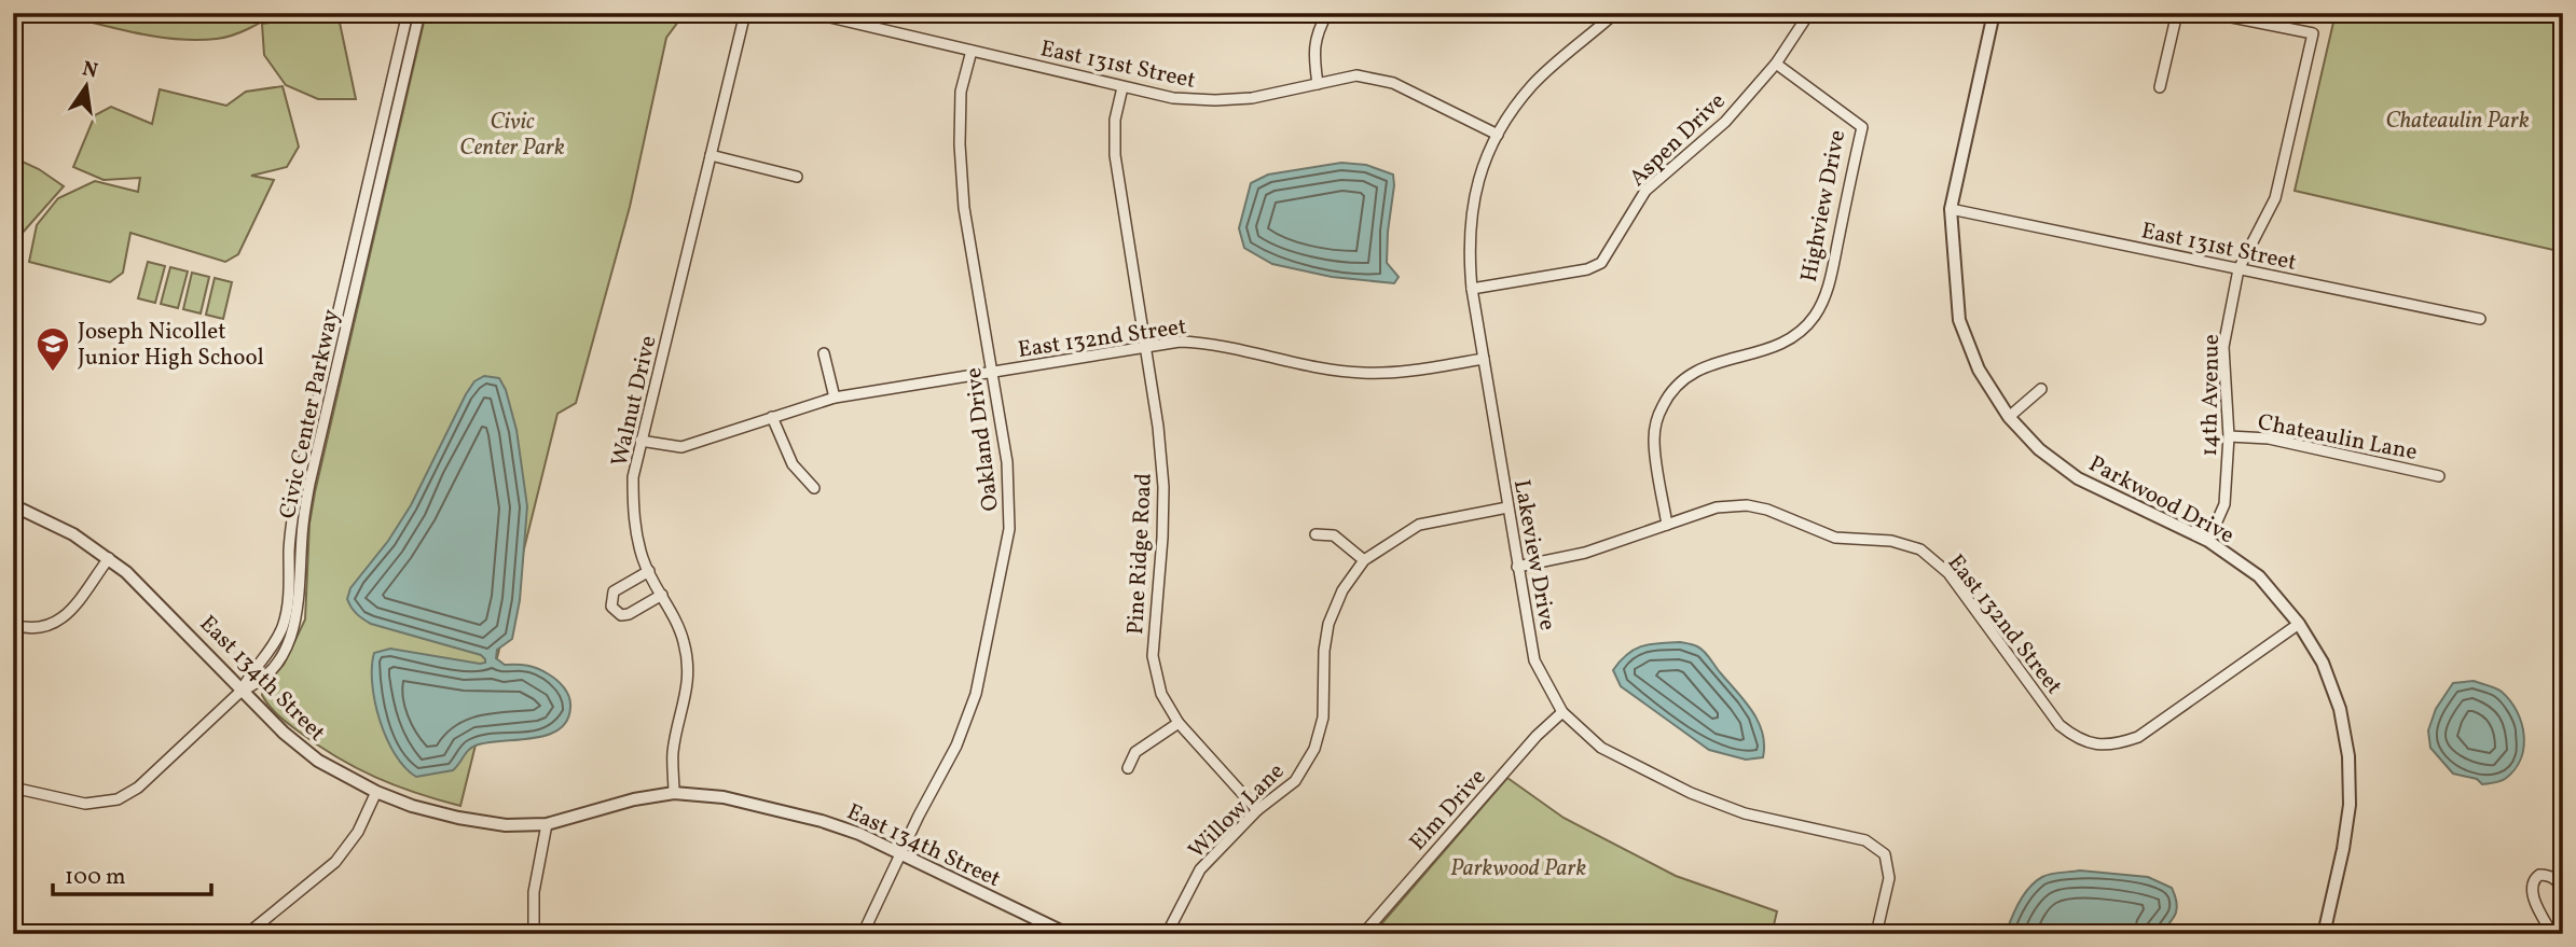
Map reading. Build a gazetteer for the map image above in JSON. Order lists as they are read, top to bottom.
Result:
{
  "streets": {
    "street": [
      "East 131st Street",
      "Aspen Drive",
      "Highview Drive",
      "East 132nd Street",
      "14th Avenue",
      "Walnut Drive",
      "Civic Center Parkway",
      "Chateaulin Lane",
      "Oakland Drive",
      "Parkwood Drive",
      "Pine Ridge Road",
      "Lakeview Drive",
      "East 134th Street",
      "Elm Drive",
      "Willow Lane"
    ]
  },
  "crossings": [
    ["East 131st Street", "14th Avenue"],
    ["East 131st Street", "Oakland Drive"],
    ["East 131st Street", "Parkwood Drive"],
    ["East 131st Street", "Pine Ridge Road"],
    ["East 131st Street", "Lakeview Drive"],
    ["Aspen Drive", "Highview Drive"],
    ["Aspen Drive", "Lakeview Drive"],
    ["Highview Drive", "East 132nd Street"],
    ["East 132nd Street", "Walnut Drive"],
    ["East 132nd Street", "Oakland Drive"],
    ["East 132nd Street", "Parkwood Drive"],
    ["East 132nd Street", "Pine Ridge Road"],
    ["East 132nd Street", "Lakeview Drive"],
    ["14th Avenue", "Chateaulin Lane"],
    ["14th Avenue", "Parkwood Drive"],
    ["Walnut Drive", "East 134th Street"],
    ["Civic Center Parkway", "East 134th Street"],
    ["Oakland Drive", "East 134th Street"],
    ["Pine Ridge Road", "Willow Lane"],
    ["Lakeview Drive", "Elm Drive"],
    ["Lakeview Drive", "Willow Lane"]
  ],
  "parks": ["Chateaulin Park", "Civic Center Park", "Parkwood Park"],
  "places": {
    "school or university": ["Joseph Nicollet Junior High School"]
  },
  "scale_bar": "100 m",
  "north": "top"
}
